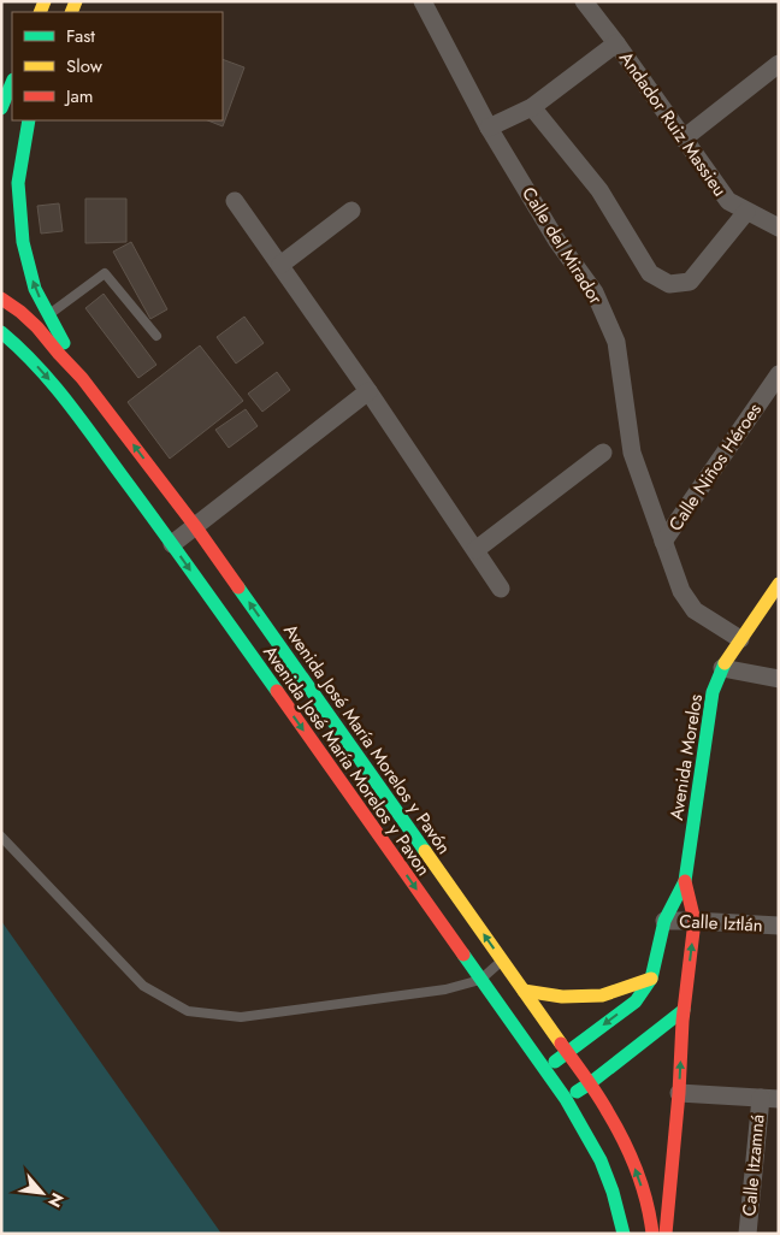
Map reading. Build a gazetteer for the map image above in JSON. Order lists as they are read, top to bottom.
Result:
{
  "streets": {
    "main road": ["Avenida José María Morelos y Pavón", "Avenida Morelos", "Avenida José María Morelos y Pavon"],
    "street": [
      "Andador Ruiz Massieu",
      "Calle del Mirador",
      "Calle Niños Héroes",
      "Calle Iztlán",
      "Calle Itzamná"
    ]
  },
  "crossings": [
    ["Calle del Mirador", "Calle Niños Héroes"],
    ["Calle Niños Héroes", "Avenida Morelos"],
    ["Avenida José María Morelos y Pavón", "Avenida Morelos"],
    ["Avenida José María Morelos y Pavón", "Avenida José María Morelos y Pavon"],
    ["Avenida Morelos", "Avenida José María Morelos y Pavon"],
    ["Avenida Morelos", "Calle Iztlán"]
  ],
  "one_way": ["Avenida José María Morelos y Pavón", "Avenida José María Morelos y Pavon"],
  "legend": ["Fast", "Slow", "Jam"],
  "north": "bottom right"
}
